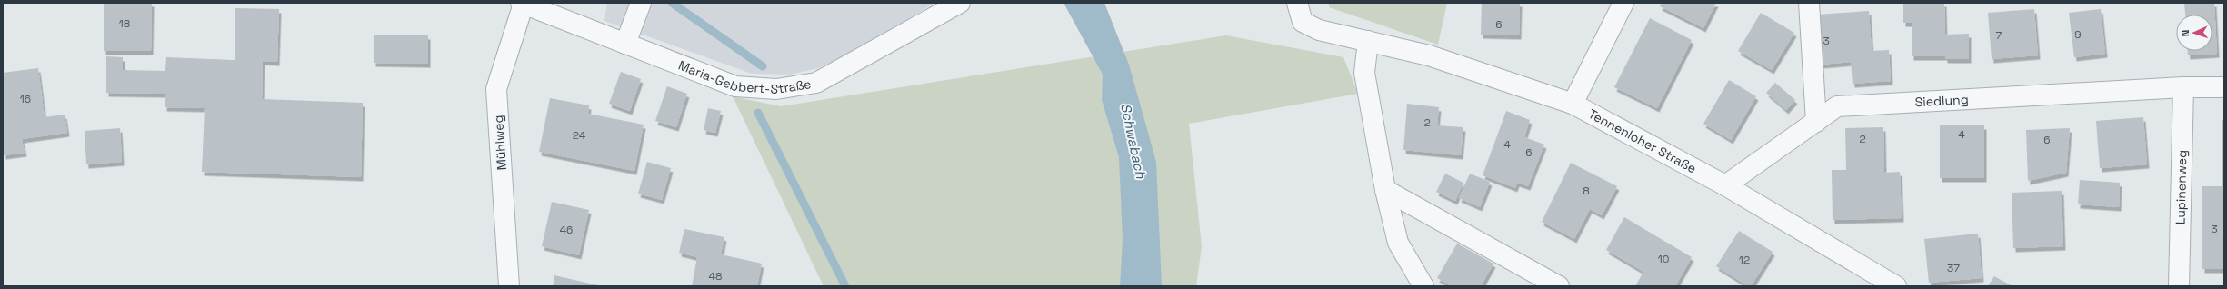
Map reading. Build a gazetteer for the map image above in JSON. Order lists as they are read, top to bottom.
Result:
{
  "streets": {
    "street": [
      "Maria-Gebbert-Straße",
      "Siedlung",
      "Tennenloher Straße",
      "Mühlweg",
      "Lupinenweg"
    ]
  },
  "crossings": [
    ["Maria-Gebbert-Straße", "Mühlweg"],
    ["Siedlung", "Tennenloher Straße"],
    ["Siedlung", "Lupinenweg"]
  ],
  "water": ["Schwabach"],
  "house_numbers": [
    "18",
    "6",
    "9",
    "7",
    "3",
    "16",
    "2",
    "4",
    "24",
    "2",
    "6",
    "4",
    "6",
    "8",
    "3",
    "46",
    "10",
    "12",
    "37",
    "48"
  ],
  "north": "left"
}
